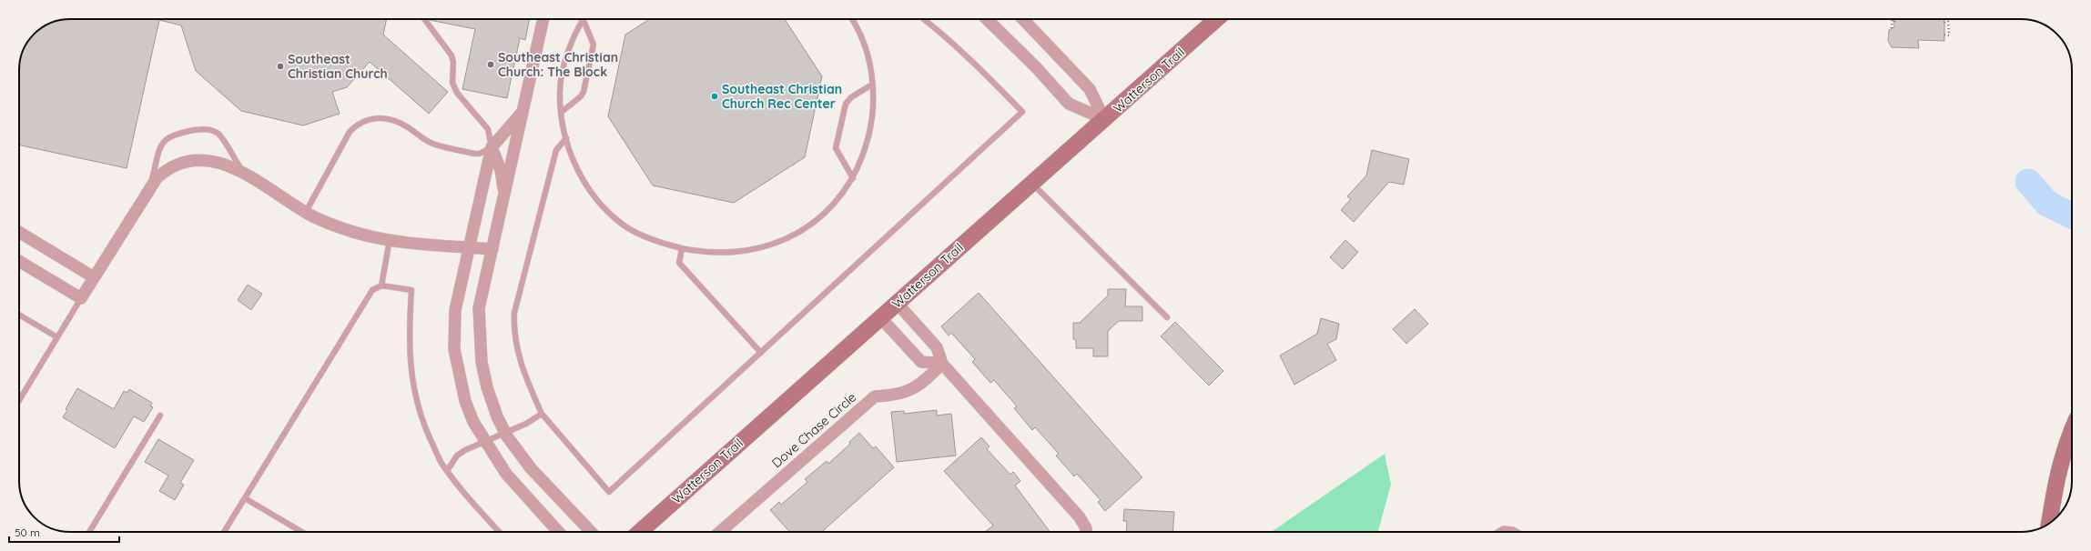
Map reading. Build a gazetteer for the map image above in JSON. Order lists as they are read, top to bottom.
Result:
{
  "streets": {
    "main road": ["Watterson Trail"],
    "street": ["Dove Chase Circle"]
  },
  "places": ["Southeast Christian Church: The Block", "Southeast Christian Church", "Southeast Christian Church Rec Center"],
  "scale_bar": "50 m"
}
